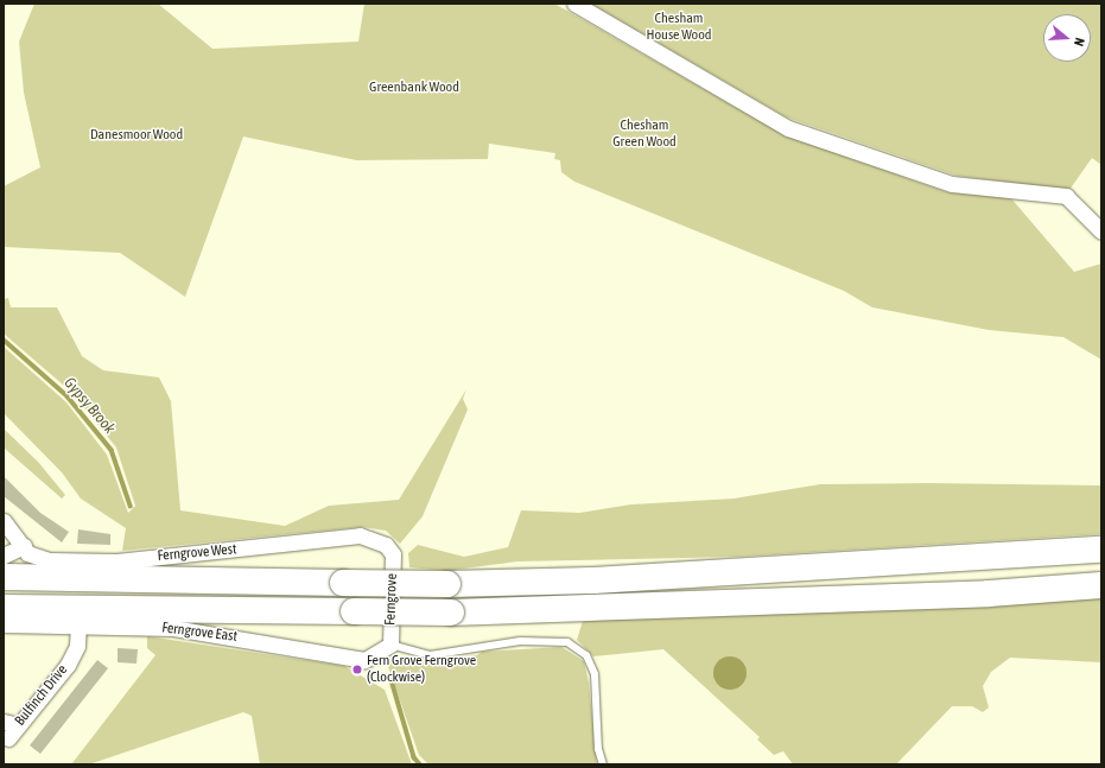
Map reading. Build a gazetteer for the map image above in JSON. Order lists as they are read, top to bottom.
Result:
{
  "streets": {
    "street": [
      "Ferngrove West",
      "Ferngrove",
      "Ferngrove East",
      "Bulfinch Drive"
    ]
  },
  "crossings": [
    ["Ferngrove West", "Ferngrove"],
    ["Ferngrove", "Ferngrove East"],
    ["Ferngrove East", "Bulfinch Drive"]
  ],
  "water": ["Gypsy Brook"],
  "parks": [
    "Chesham House Wood",
    "Greenbank Wood",
    "Chesham Green Wood",
    "Danesmoor Wood"
  ],
  "places": ["Fern Grove Ferngrove (Clockwise)"],
  "north": "right"
}
